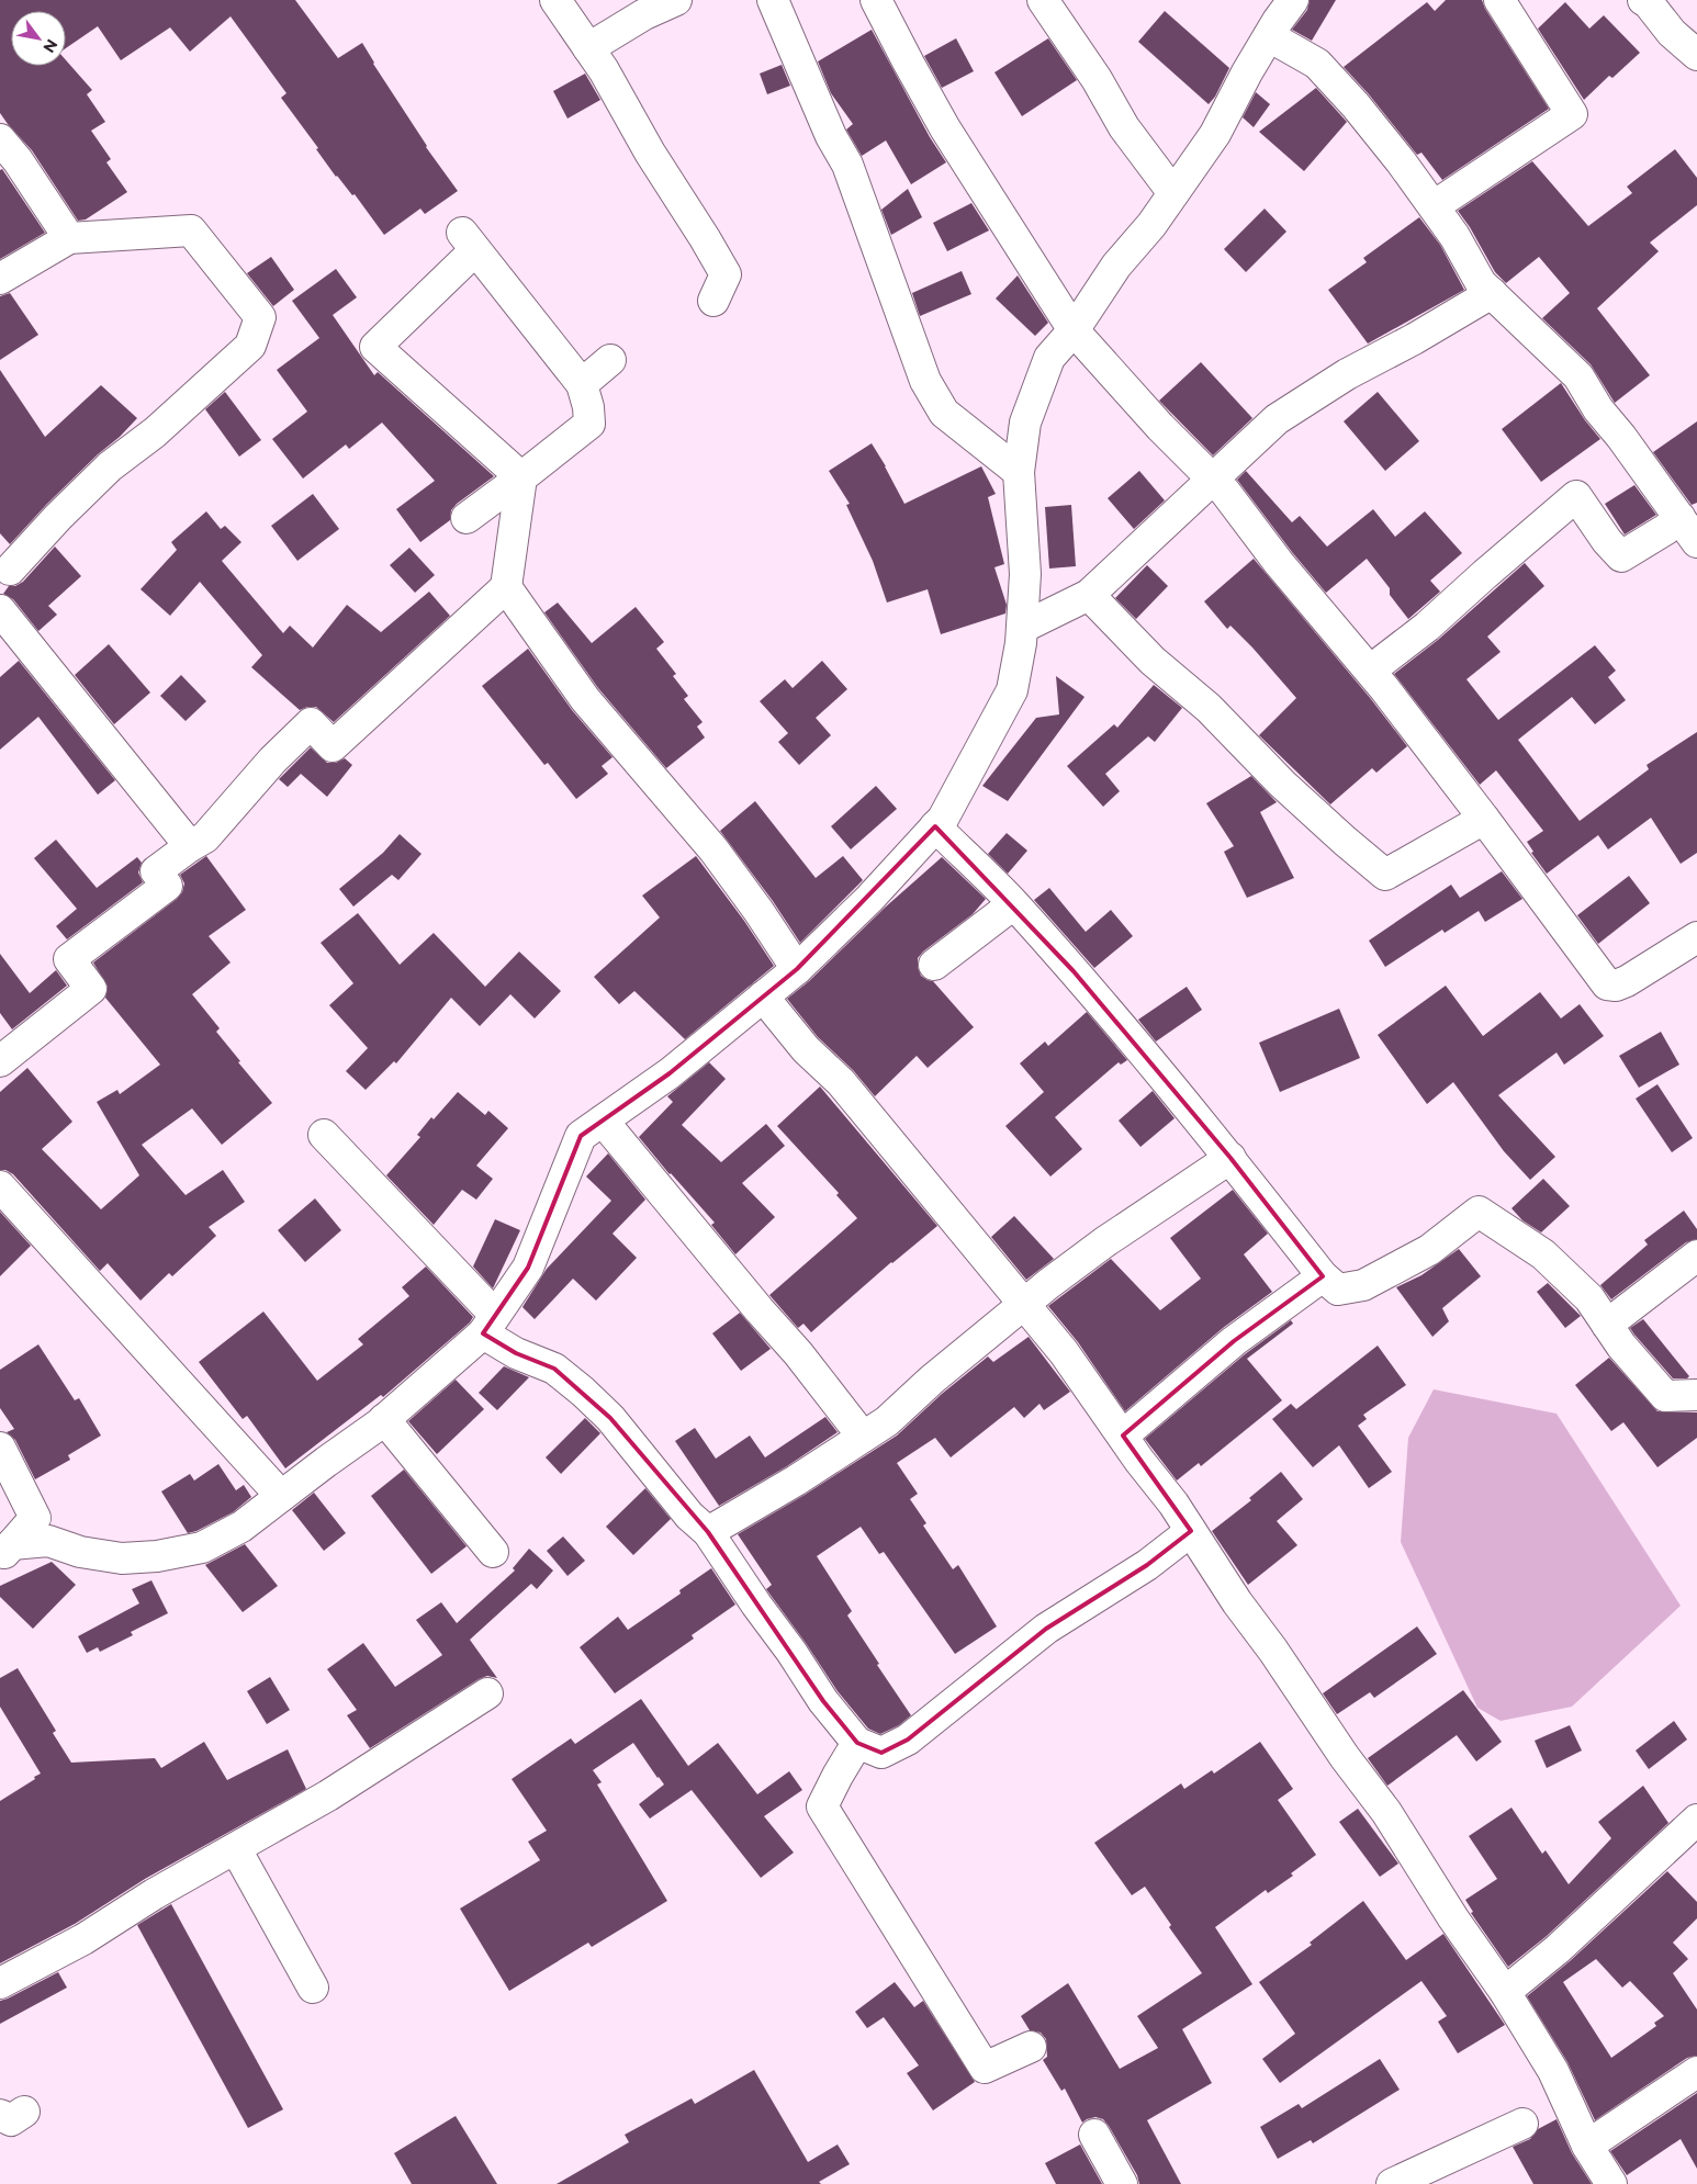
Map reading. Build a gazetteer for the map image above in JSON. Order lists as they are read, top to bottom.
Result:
{
  "north": "bottom right"
}
